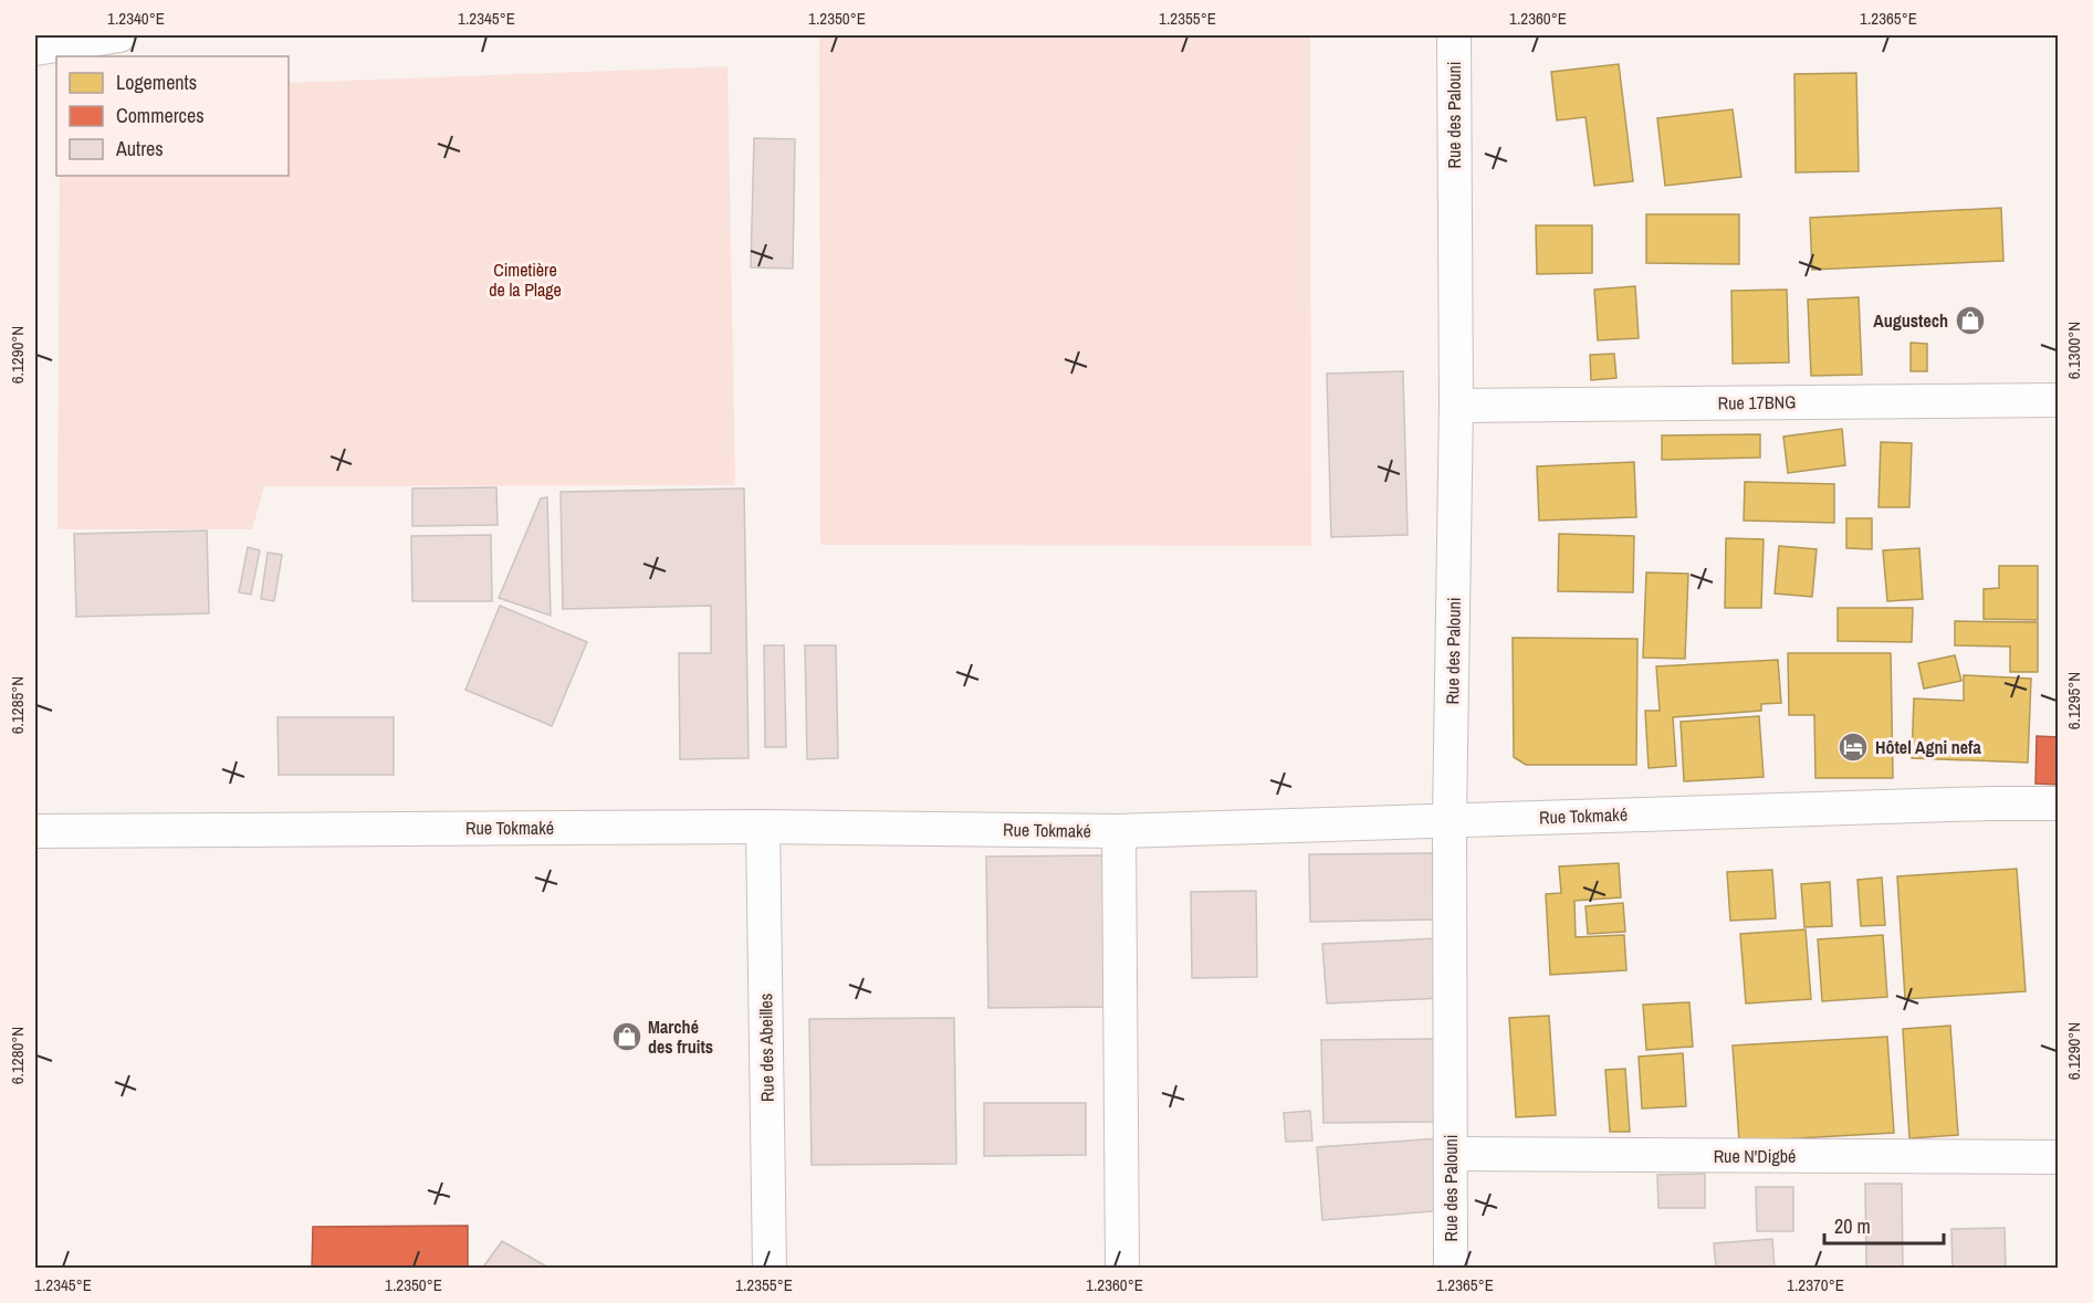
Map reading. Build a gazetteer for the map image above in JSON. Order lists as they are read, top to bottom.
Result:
{
  "streets": {
    "street": [
      "Rue des Palouni",
      "Rue 17BNG",
      "Rue Tokmaké",
      "Rue des Abeilles",
      "Rue N'Digbé"
    ]
  },
  "crossings": [
    ["Rue des Palouni", "Rue 17BNG"],
    ["Rue des Palouni", "Rue Tokmaké"],
    ["Rue des Palouni", "Rue N'Digbé"],
    ["Rue Tokmaké", "Rue des Abeilles"]
  ],
  "parks": ["Cimetière de la Plage"],
  "places": {
    "shop": ["Augustech", "Marché des fruits"],
    "hotel": ["Hôtel Agni nefa"]
  },
  "legend": ["Logements", "Commerces", "Autres"],
  "scale_bar": "20 m",
  "coordinates": [
    "1.2340°E",
    "1.2345°E",
    "1.2350°E",
    "1.2355°E",
    "1.2360°E",
    "1.2365°E",
    "6.1300°N",
    "6.1290°N",
    "6.1295°N",
    "6.1285°N",
    "6.1280°N",
    "1.2370°E"
  ]
}
